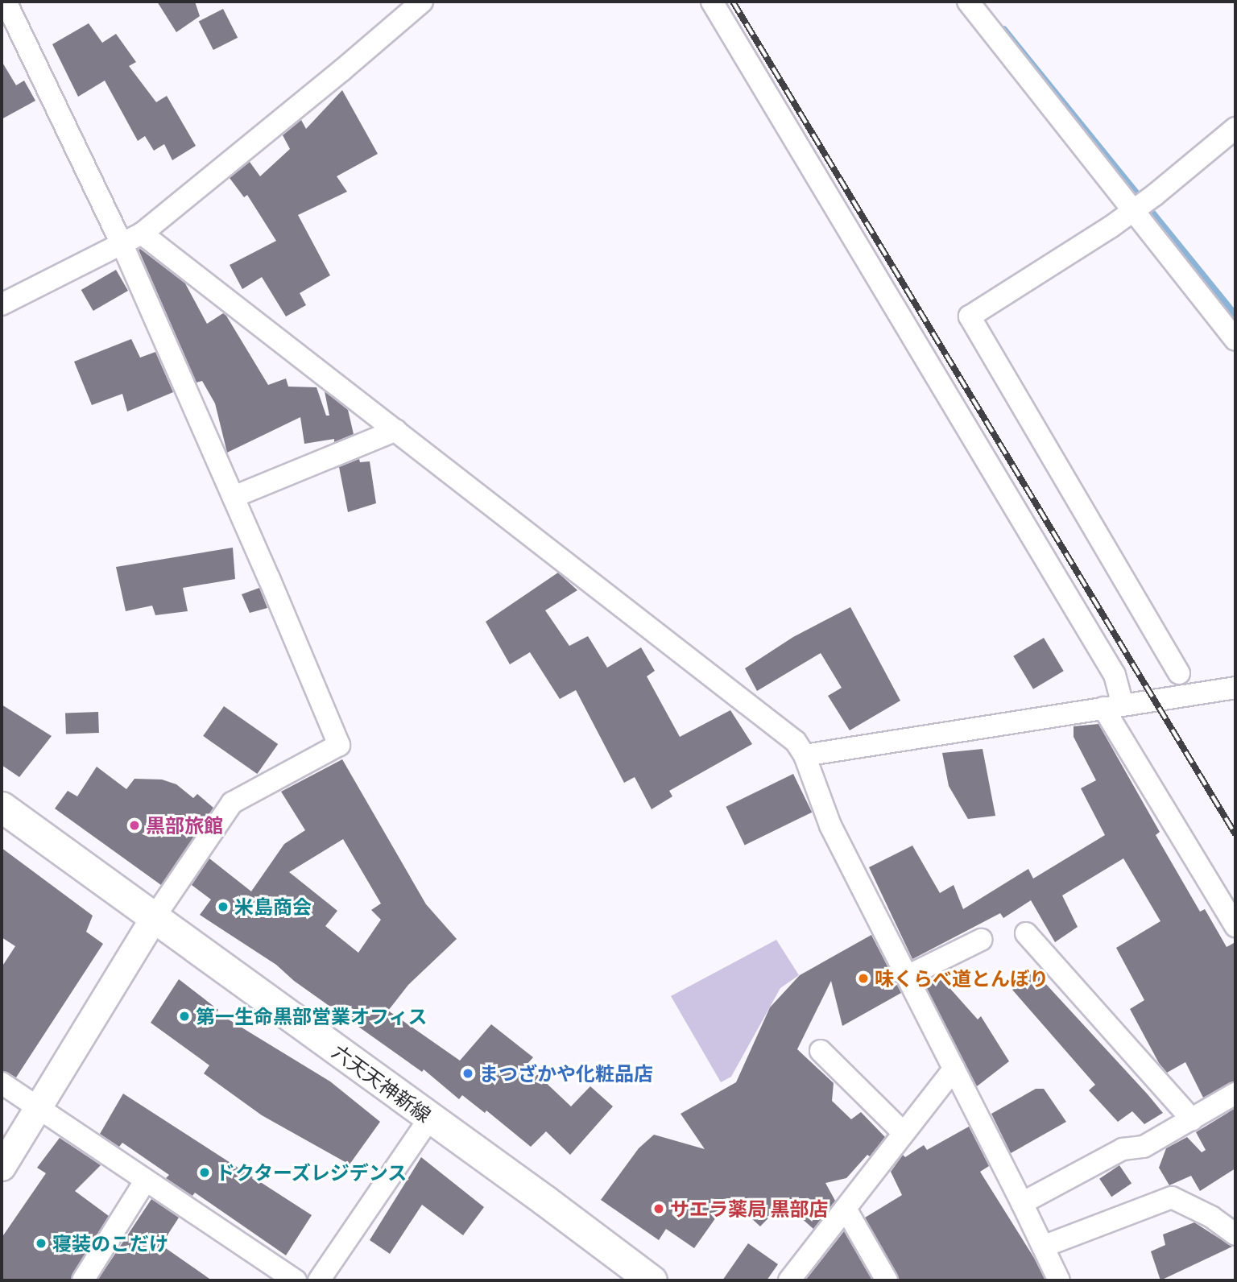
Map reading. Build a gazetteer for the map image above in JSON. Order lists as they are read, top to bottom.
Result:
{
  "streets": {
    "main road": ["六天天神新線"]
  },
  "places": [
    "黒部旅館",
    "米島商会",
    "味くらべ道とんぼり",
    "第一生命黒部営業オフィス",
    "まつざかや化粧品店",
    "ドクターズレジデンス",
    "サエラ薬局 黒部店",
    "寝装のこだけ"
  ]
}
